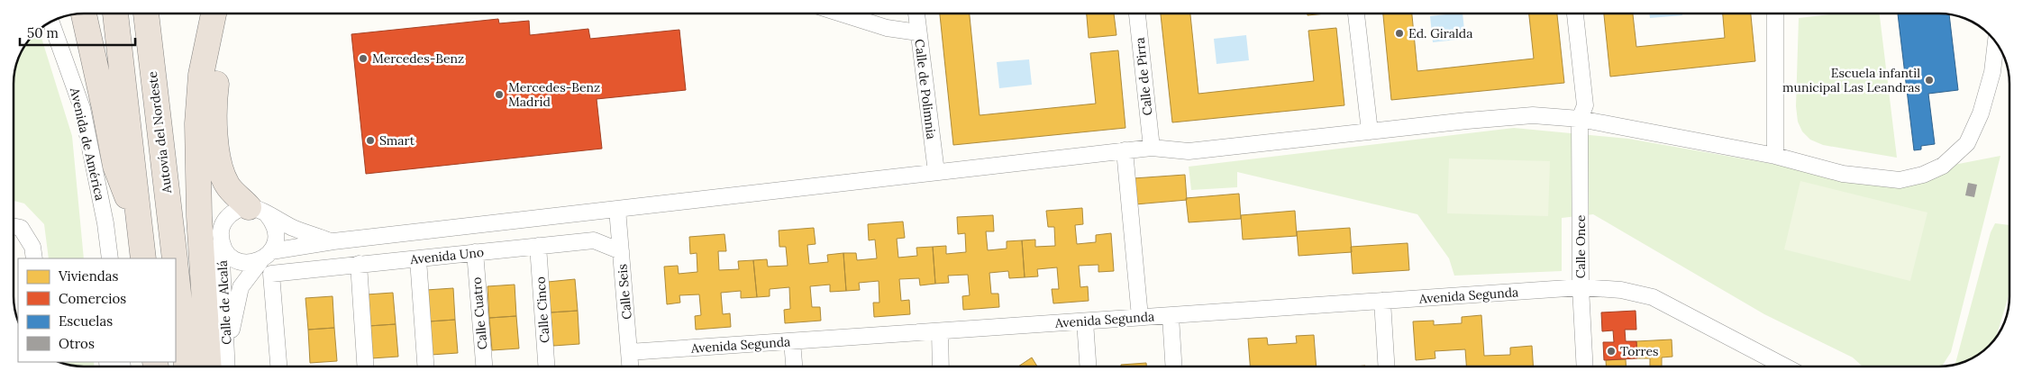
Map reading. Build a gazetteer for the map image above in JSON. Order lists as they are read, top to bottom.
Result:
{
  "streets": {
    "highway": ["Autovía del Nordeste"],
    "street": [
      "Calle de Pirra",
      "Calle de Polimnia",
      "Avenida de América",
      "Calle Once",
      "Avenida Uno",
      "Calle Seis",
      "Avenida Segunda",
      "Calle de Alcalá",
      "Calle Cinco",
      "Calle Cuatro"
    ]
  },
  "crossings": [
    ["Calle Once", "Avenida Segunda"],
    ["Avenida Uno", "Calle Seis"],
    ["Avenida Uno", "Calle Cinco"],
    ["Avenida Uno", "Calle Cuatro"],
    ["Calle Seis", "Avenida Segunda"]
  ],
  "places": [
    "Ed. Giralda",
    "Mercedes-Benz",
    "Escuela infantil municipal Las Leandras",
    "Mercedes-Benz Madrid",
    "Smart",
    "Torres"
  ],
  "legend": [
    "Viviendas",
    "Comercios",
    "Escuelas",
    "Otros"
  ],
  "scale_bar": "50 m"
}
